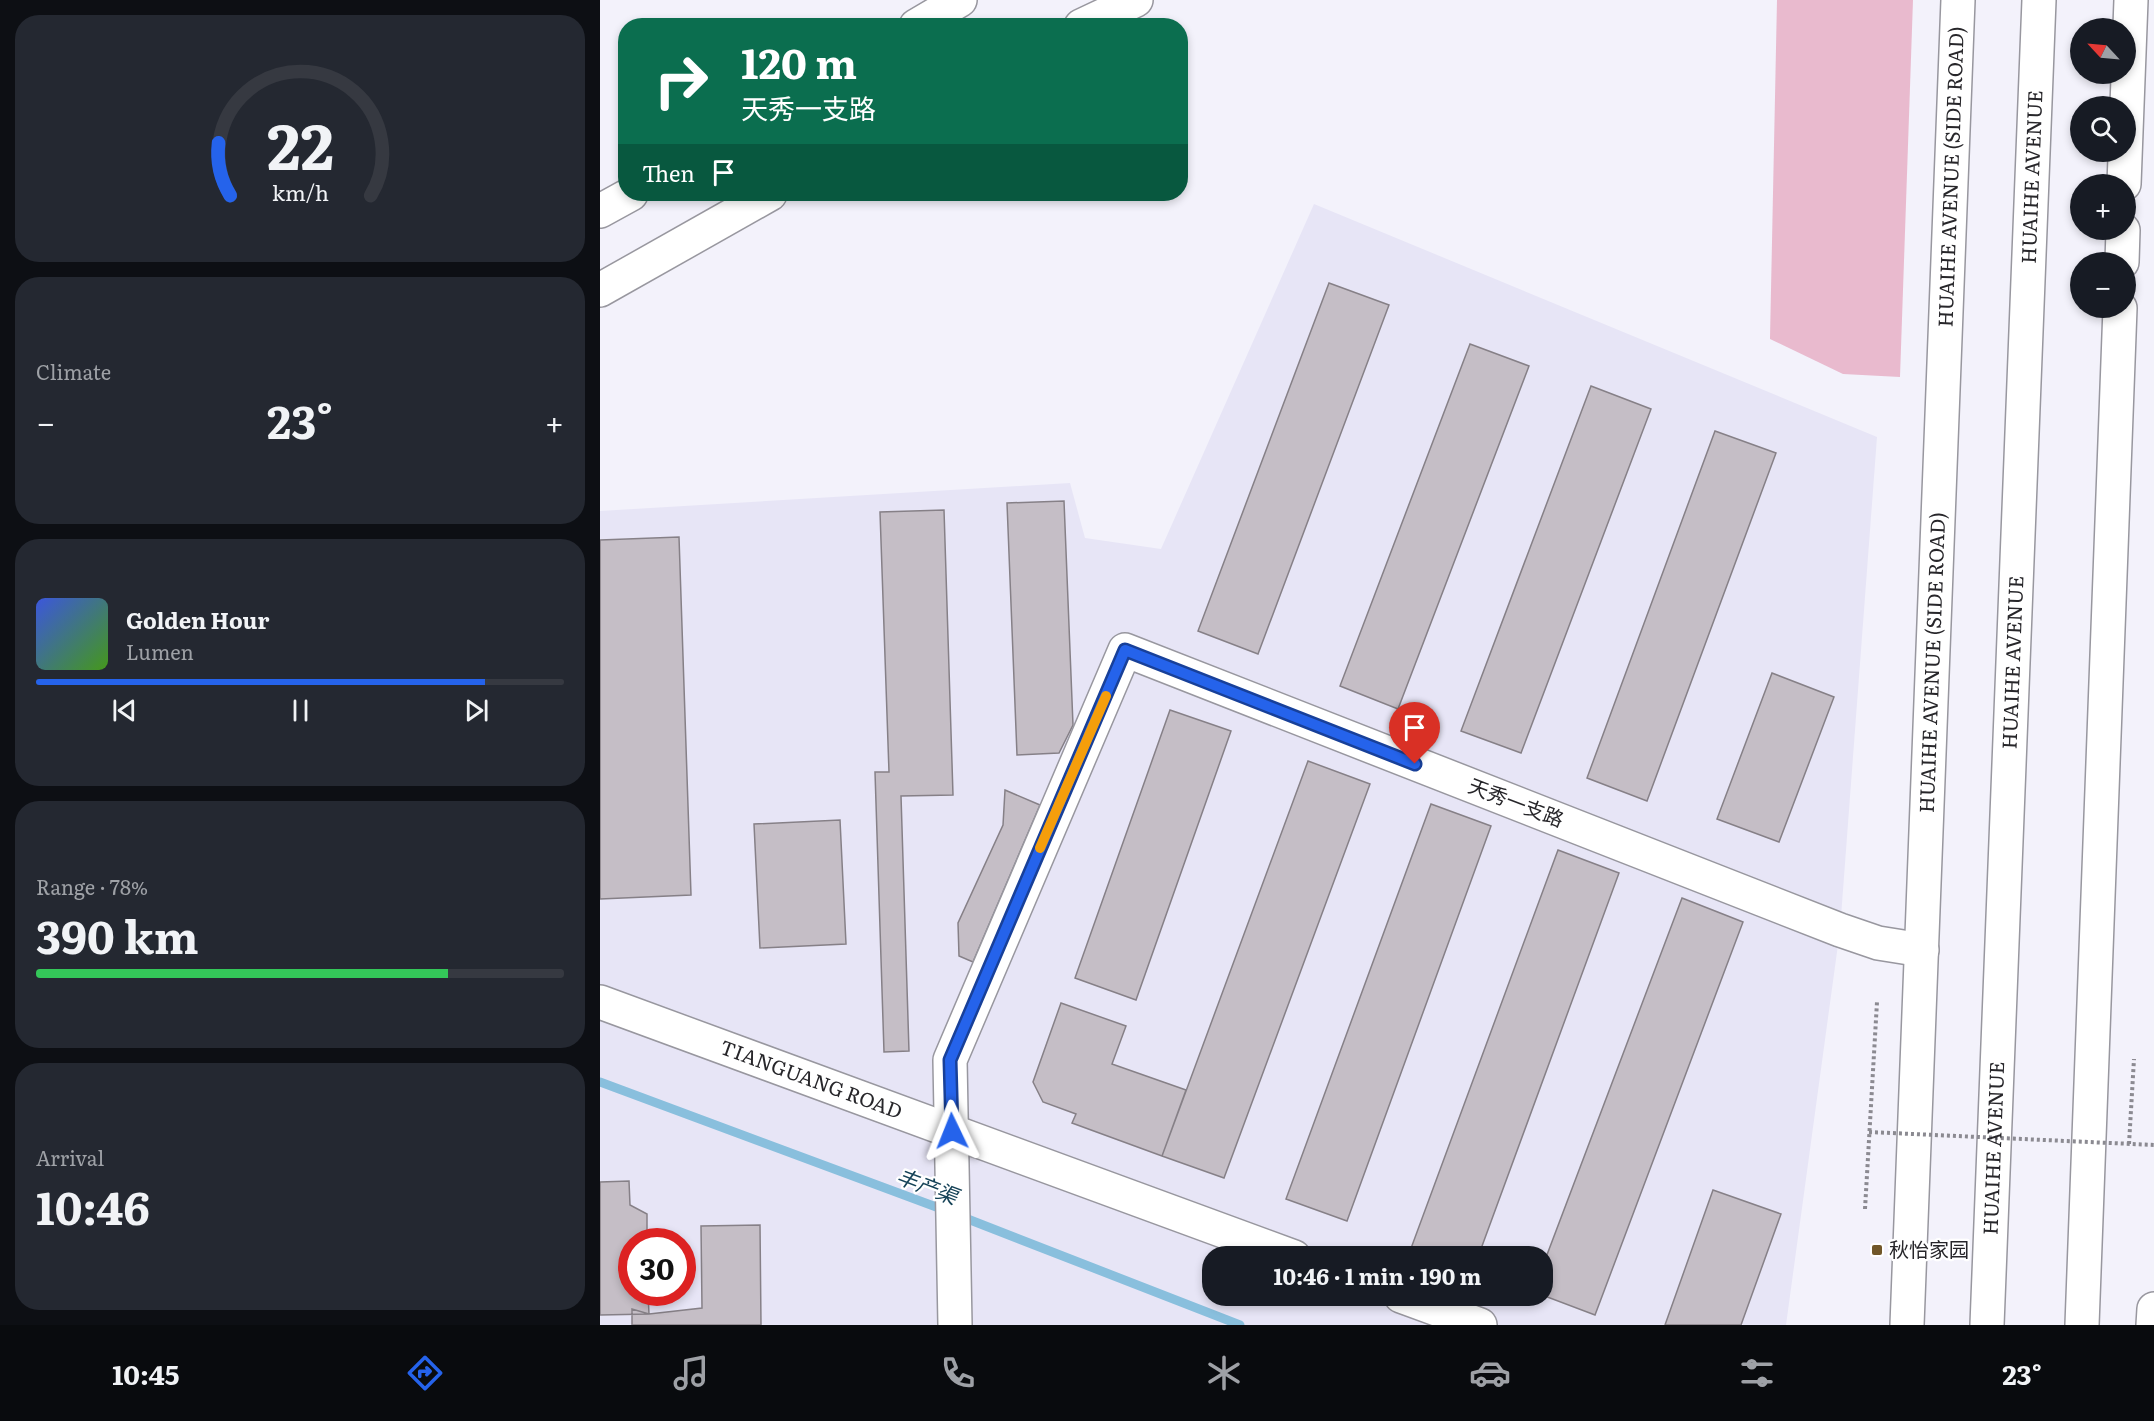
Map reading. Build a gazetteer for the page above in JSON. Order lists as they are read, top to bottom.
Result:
{
  "streets": {
    "main road": [
      "HUAIHE AVENUE (SIDE ROAD)",
      "HUAIHE AVENUE",
      "天秀一支路",
      "TIANGUANG ROAD"
    ]
  },
  "crossings": [
    ["HUAIHE AVENUE (SIDE ROAD)", "天秀一支路"],
    ["天秀一支路", "TIANGUANG ROAD"]
  ],
  "water": ["丰产渠"],
  "places": {
    "transit": ["秋怡家园"]
  },
  "north": "top left",
  "page": {
    "map_buttons": ["+", "−"],
    "turn": ["120 m", "天秀一支路"],
    "then": "Then",
    "tile": [
      "Climate",
      ["Range · 78%", "390 km"],
      ["Arrival", "10:46"]
    ],
    "heat": ["−", "23°", "+"],
    "song": ["Golden Hour", "Lumen"],
    "limit": "30",
    "trip": "10:46 · 1 min · 190 m",
    "tabs": ["10:45", "23°"],
    "gauge": ["22", "km/h"]
  }
}
